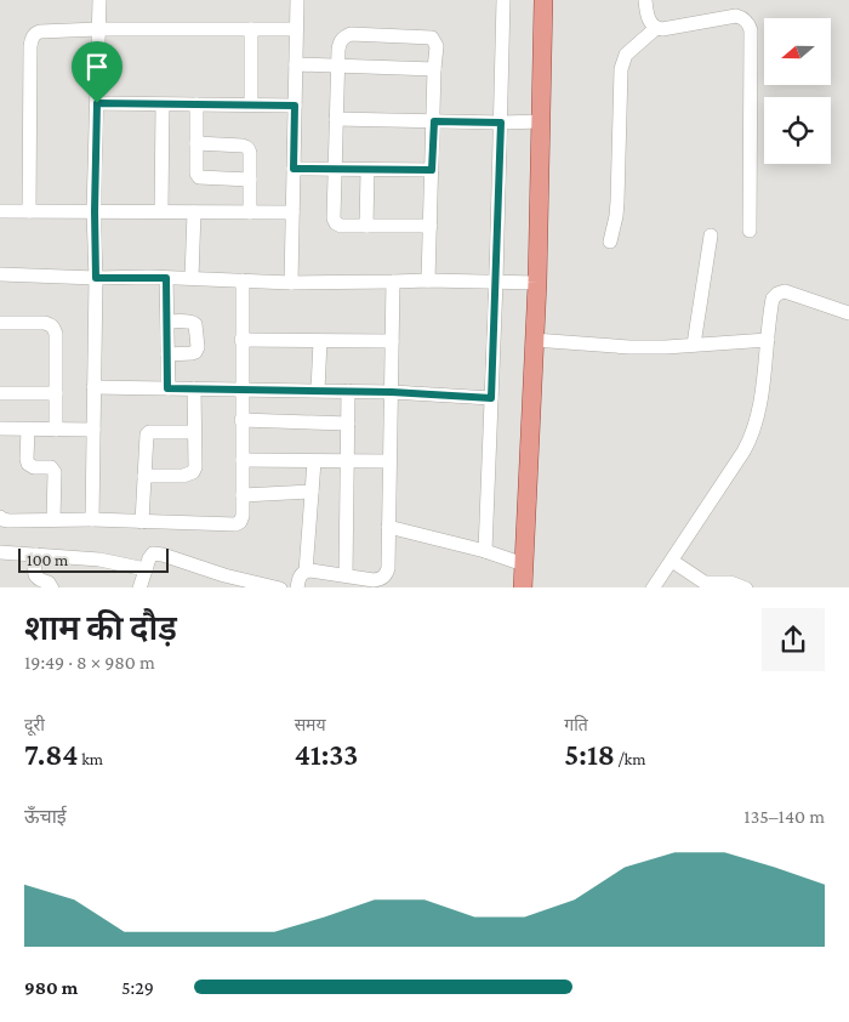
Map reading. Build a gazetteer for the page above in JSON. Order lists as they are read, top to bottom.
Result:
{
  "scale_bar": "100 m",
  "north": "left",
  "page": {
    "scale": "100 m",
    "heading": ["शाम की दौड़", "19:49 · 8 × 980 m"],
    "stats": [
      ["दूरी", "7.84 km"],
      ["समय", "41:33"],
      ["गति", "5:18 /km"]
    ],
    "chart": ["ऊँचाई", "135–140 m"],
    "list": [
      {
        "name": "980 m",
        "note": "5:29"
      }
    ]
  }
}
